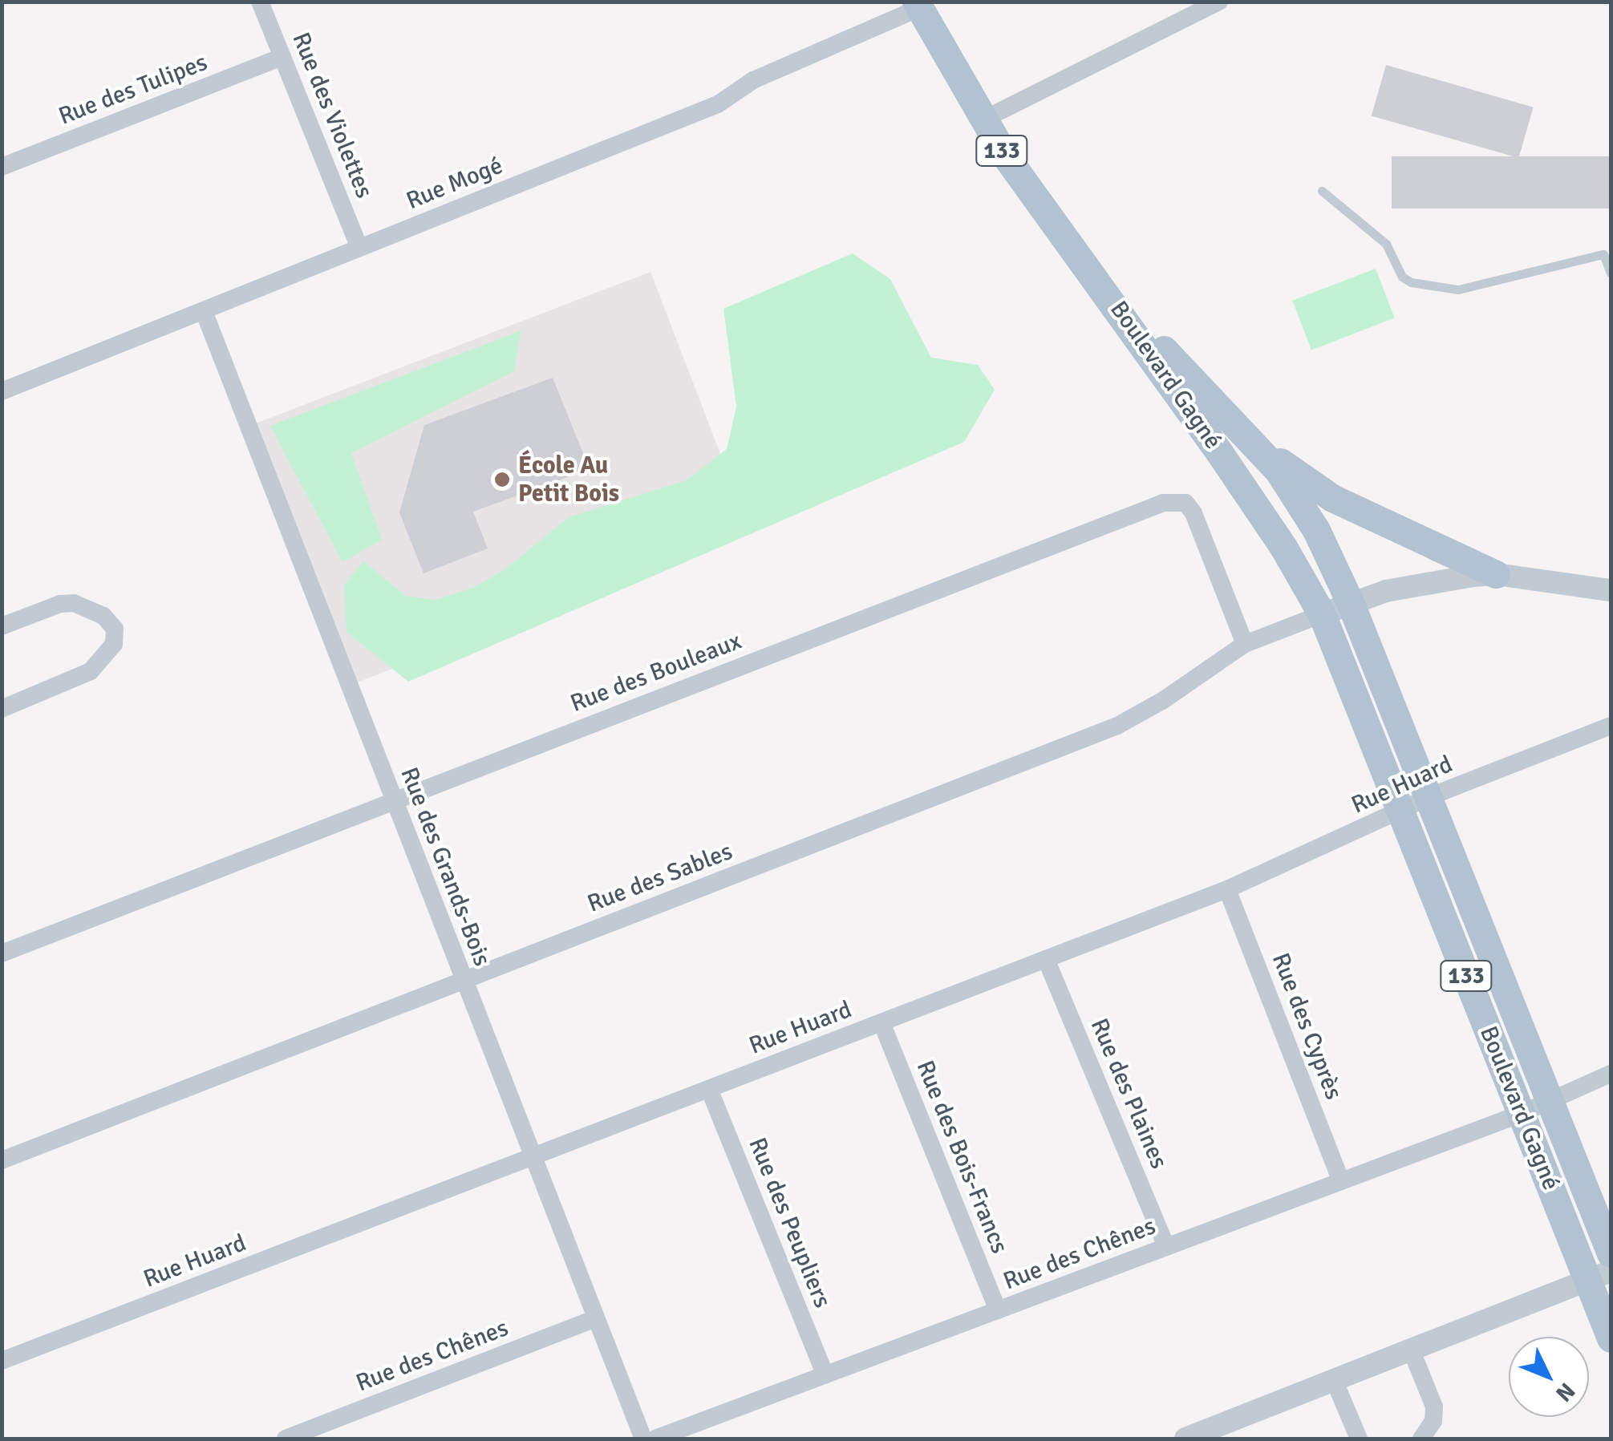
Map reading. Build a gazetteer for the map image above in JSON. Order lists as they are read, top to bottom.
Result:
{
  "streets": {
    "main road": ["133", "Boulevard Gagné"],
    "street": [
      "Rue des Tulipes",
      "Rue des Violettes",
      "Rue Mogé",
      "Rue des Bouleaux",
      "Rue Huard",
      "Rue des Grands-Bois",
      "Rue des Sables",
      "Rue des Cyprès",
      "Rue des Plaines",
      "Rue des Bois-Francs",
      "Rue des Peupliers",
      "Rue des Chênes"
    ]
  },
  "crossings": [
    ["Rue des Tulipes", "Rue des Violettes"],
    ["Rue des Violettes", "Rue Mogé"],
    ["133", "Rue Mogé"],
    ["133", "Boulevard Gagné"],
    ["Rue Mogé", "Rue des Grands-Bois"],
    ["Boulevard Gagné", "Rue Huard"],
    ["Boulevard Gagné", "Rue des Sables"],
    ["Boulevard Gagné", "Rue des Chênes"],
    ["Rue des Bouleaux", "Rue des Grands-Bois"],
    ["Rue des Bouleaux", "Rue des Sables"],
    ["Rue Huard", "Rue des Grands-Bois"],
    ["Rue Huard", "Rue des Cyprès"],
    ["Rue Huard", "Rue des Plaines"],
    ["Rue Huard", "Rue des Bois-Francs"],
    ["Rue Huard", "Rue des Peupliers"],
    ["Rue des Grands-Bois", "Rue des Sables"],
    ["Rue des Grands-Bois", "Rue des Chênes"],
    ["Rue des Cyprès", "Rue des Chênes"],
    ["Rue des Plaines", "Rue des Chênes"],
    ["Rue des Bois-Francs", "Rue des Chênes"],
    ["Rue des Peupliers", "Rue des Chênes"]
  ],
  "places": ["École Au Petit Bois"],
  "north": "bottom right"
}
